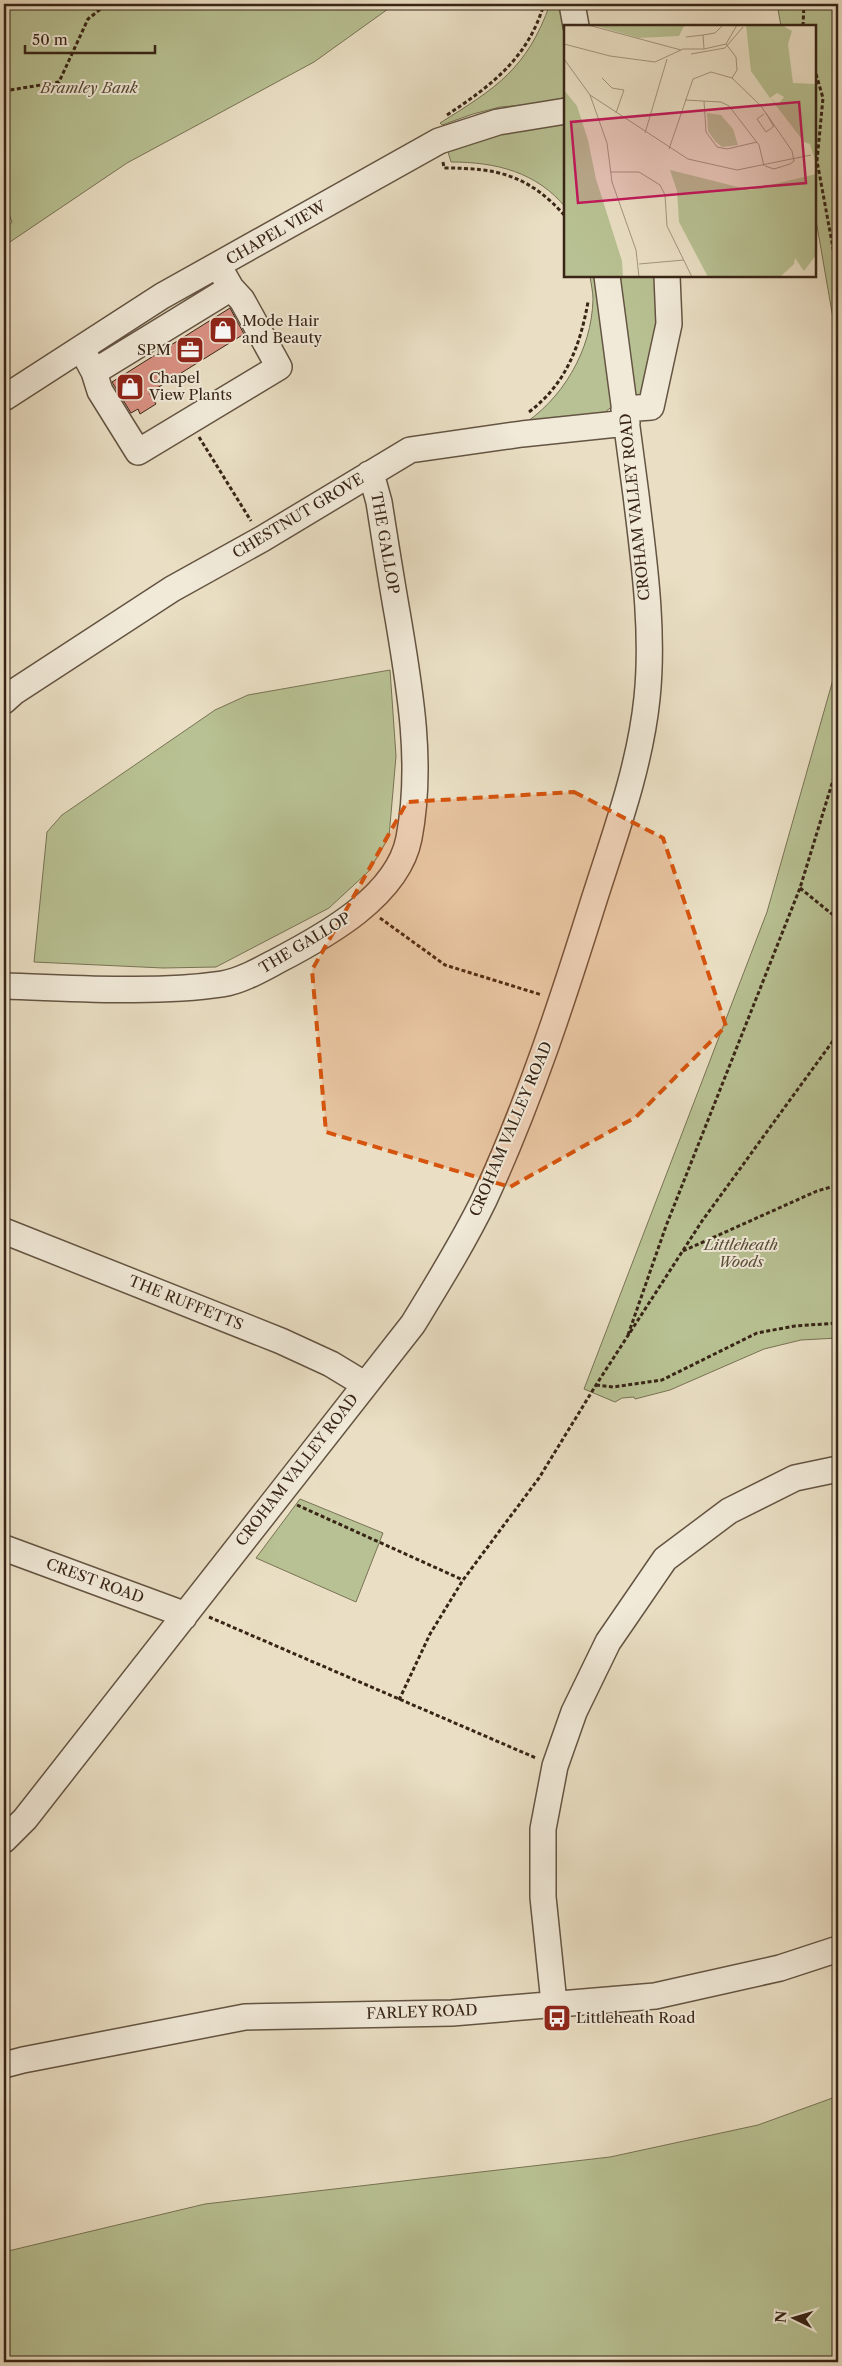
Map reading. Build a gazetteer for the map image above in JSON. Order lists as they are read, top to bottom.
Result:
{
  "streets": {
    "street": [
      "CHAPEL VIEW",
      "CROHAM VALLEY ROAD",
      "CHESTNUT GROVE",
      "THE GALLOP",
      "THE RUFFETTS",
      "CREST ROAD",
      "FARLEY ROAD"
    ]
  },
  "crossings": [
    ["CROHAM VALLEY ROAD", "CHESTNUT GROVE"],
    ["CROHAM VALLEY ROAD", "THE RUFFETTS"],
    ["CROHAM VALLEY ROAD", "CREST ROAD"],
    ["CHESTNUT GROVE", "THE GALLOP"]
  ],
  "parks": ["Bramley Bank", "Littleheath Woods"],
  "places": {
    "shop": ["Mode Hair and Beauty", "Chapel View Plants"],
    "office": ["SPM"],
    "bus stop": ["Littleheath Road"]
  },
  "scale_bar": "50 m",
  "north": "left"
}
